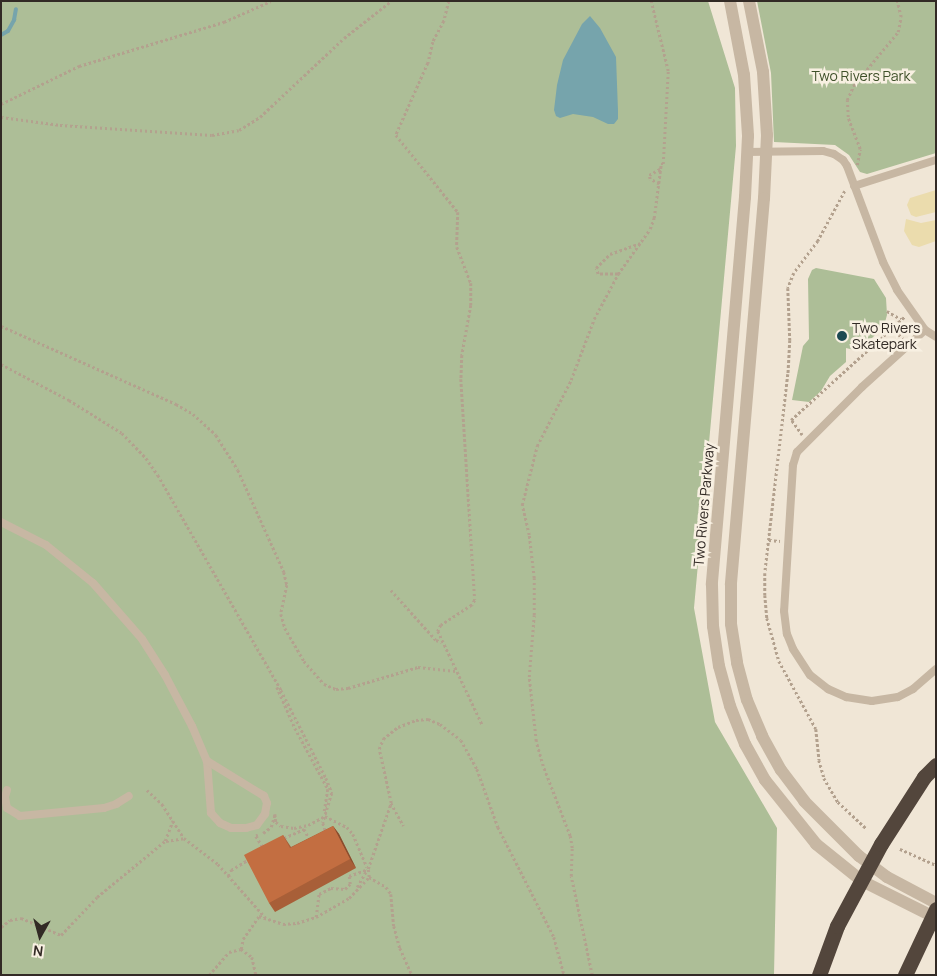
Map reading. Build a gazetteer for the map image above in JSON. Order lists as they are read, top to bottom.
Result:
{
  "streets": {
    "street": ["Two Rivers Parkway"]
  },
  "parks": ["Two Rivers Park"],
  "places": ["Two Rivers Skatepark"],
  "north": "bottom"
}
